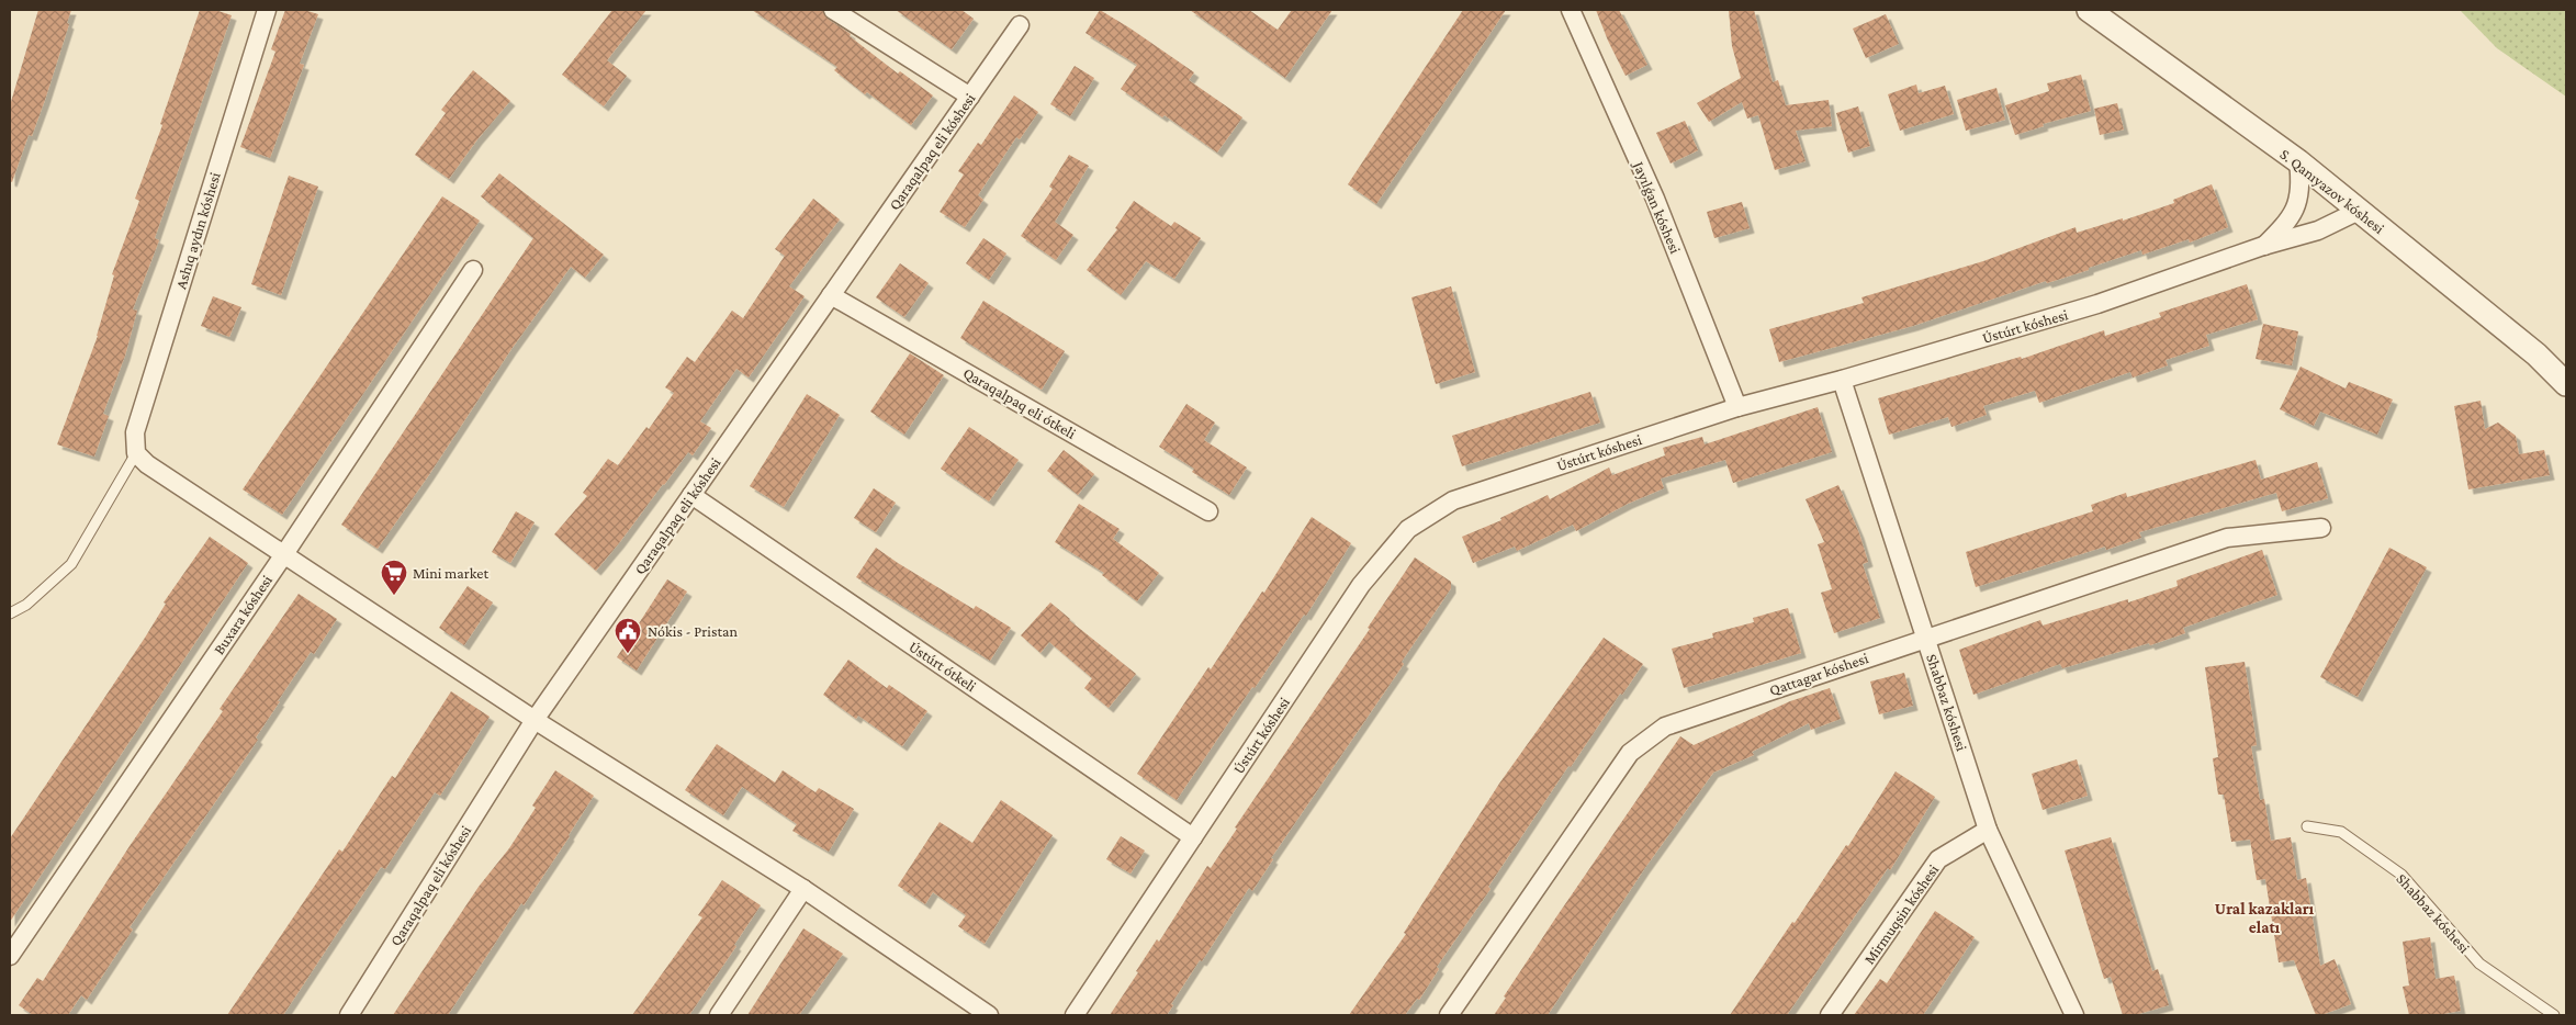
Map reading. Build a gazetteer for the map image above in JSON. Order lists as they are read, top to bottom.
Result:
{
  "streets": {
    "street": [
      "Qaraqalpaq eli kóshesi",
      "S. Qanıyazov kóshesi",
      "Jayılǵan kóshesi",
      "Ashıq aydın kóshesi",
      "Ústúrt kóshesi",
      "Qaraqalpaq eli ótkeli",
      "Buxara kóshesi",
      "Ústúrt ótkeli",
      "Qattagar kóshesi",
      "Shabbaz kóshesi",
      "Mirmuqsin kóshesi"
    ]
  },
  "crossings": [
    ["Qaraqalpaq eli kóshesi", "Qaraqalpaq eli ótkeli"],
    ["Qaraqalpaq eli kóshesi", "Ústúrt ótkeli"],
    ["S. Qanıyazov kóshesi", "Ústúrt kóshesi"],
    ["Jayılǵan kóshesi", "Ústúrt kóshesi"],
    ["Ústúrt kóshesi", "Ústúrt ótkeli"],
    ["Ústúrt kóshesi", "Shabbaz kóshesi"],
    ["Qattagar kóshesi", "Shabbaz kóshesi"],
    ["Shabbaz kóshesi", "Mirmuqsin kóshesi"]
  ],
  "districts": ["Ural kazakları elatı"],
  "places": {
    "supermarket": ["Mini market"],
    "public building": ["Nókis - Pristan"]
  }
}
